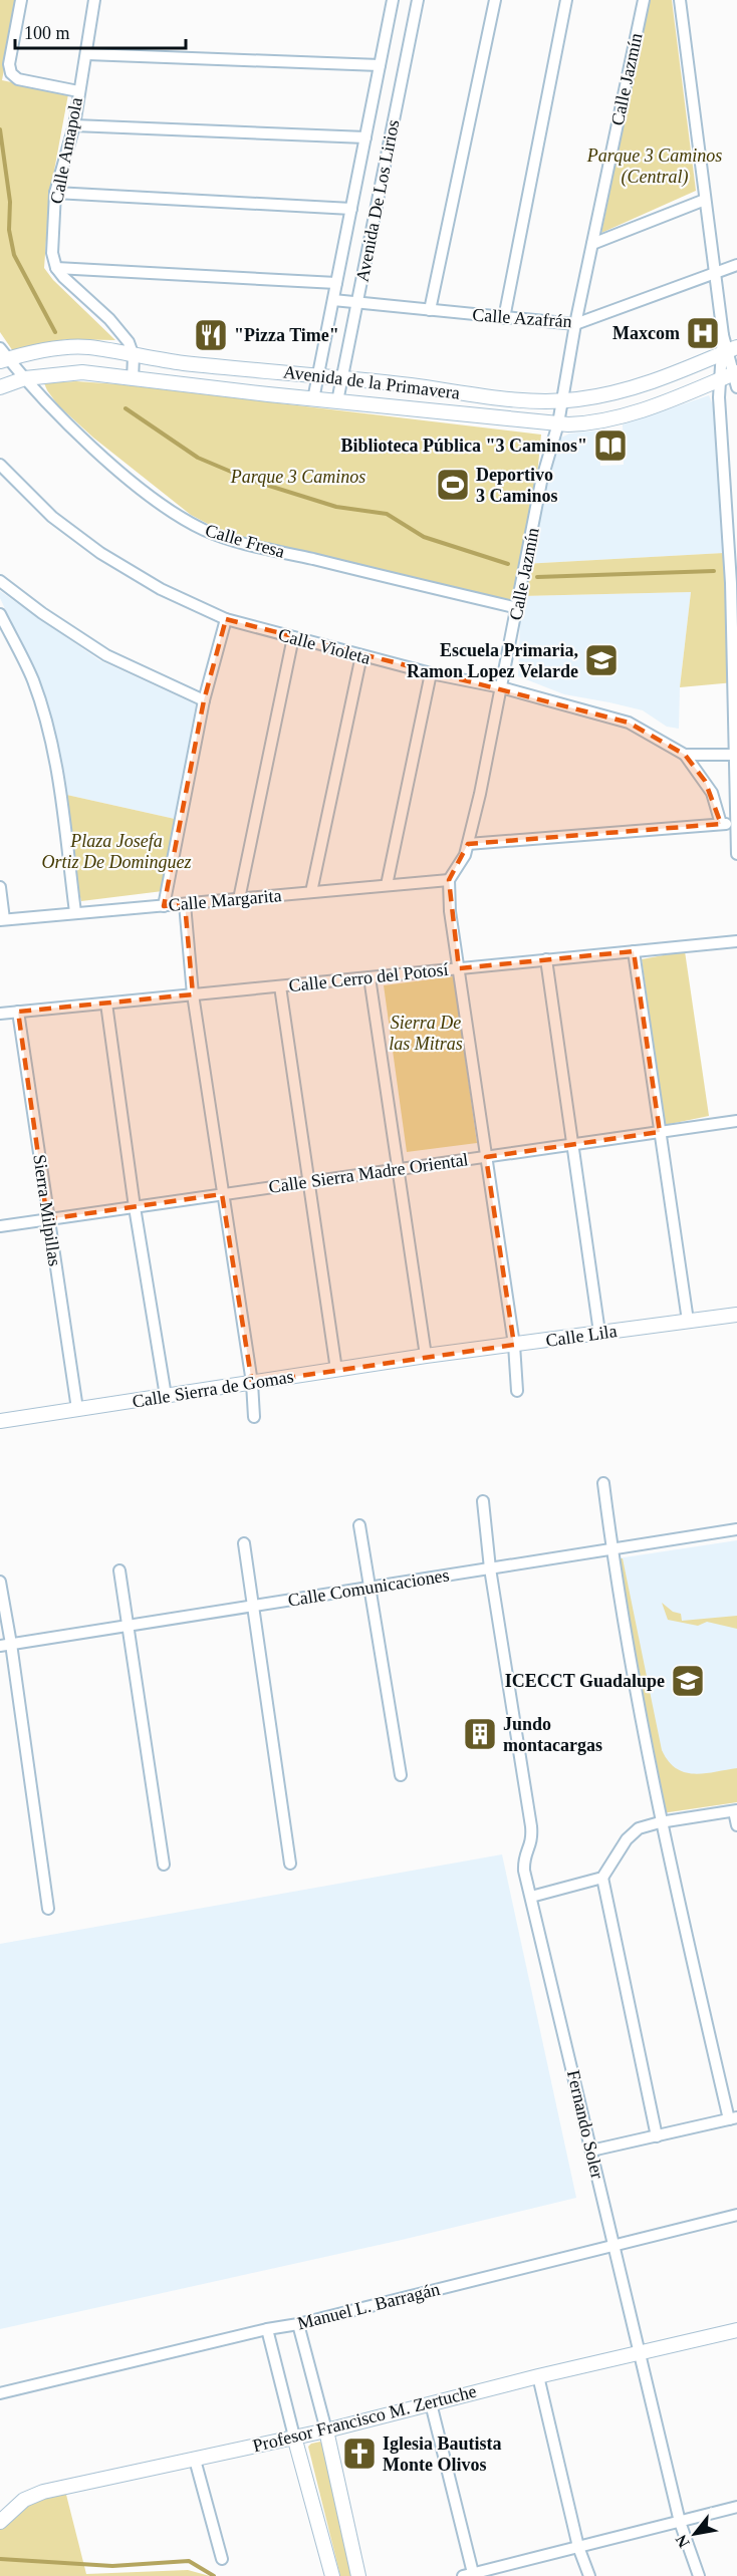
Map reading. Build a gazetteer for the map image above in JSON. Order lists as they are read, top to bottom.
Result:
{
  "streets": {
    "street": [
      "Calle Jazmín",
      "Calle Amapola",
      "Avenida De Los Lirios",
      "Calle Azafrán",
      "Avenida de la Primavera",
      "Calle Fresa",
      "Calle Violeta",
      "Calle Margarita",
      "Calle Cerro del Potosí",
      "Calle Sierra Madre Oriental",
      "Sierra Milpillas",
      "Calle Lila",
      "Calle Sierra de Gomas",
      "Calle Comunicaciones",
      "Fernando Soler",
      "Manuel L. Barragán",
      "Profesor Francisco M. Zertuche"
    ]
  },
  "crossings": [
    ["Calle Jazmín", "Calle Azafrán"],
    ["Calle Jazmín", "Avenida de la Primavera"],
    ["Calle Jazmín", "Calle Fresa"],
    ["Calle Jazmín", "Calle Violeta"],
    ["Calle Jazmín", "Calle Margarita"],
    ["Avenida De Los Lirios", "Calle Azafrán"],
    ["Avenida De Los Lirios", "Avenida de la Primavera"],
    ["Avenida de la Primavera", "Calle Fresa"],
    ["Calle Cerro del Potosí", "Sierra Milpillas"],
    ["Calle Sierra Madre Oriental", "Sierra Milpillas"],
    ["Sierra Milpillas", "Calle Sierra de Gomas"],
    ["Calle Lila", "Calle Sierra de Gomas"],
    ["Calle Comunicaciones", "Fernando Soler"],
    ["Fernando Soler", "Manuel L. Barragán"],
    ["Fernando Soler", "Profesor Francisco M. Zertuche"]
  ],
  "parks": [
    "Parque 3 Caminos (Central)",
    "Parque 3 Caminos",
    "Plaza Josefa Ortiz De Dominguez",
    "Sierra De las Mitras"
  ],
  "places": {
    "hospital": ["Maxcom"],
    "restaurant": ["\"Pizza Time\""],
    "library": ["Biblioteca Pública \"3 Caminos\""],
    "sports": ["Deportivo 3 Caminos"],
    "school or university": ["Escuela Primaria, Ramon Lopez Velarde", "ICECCT Guadalupe"],
    "building": ["Jundo montacargas"],
    "church": ["Iglesia Bautista Monte Olivos"]
  },
  "scale_bar": "100 m",
  "north": "bottom left"
}
